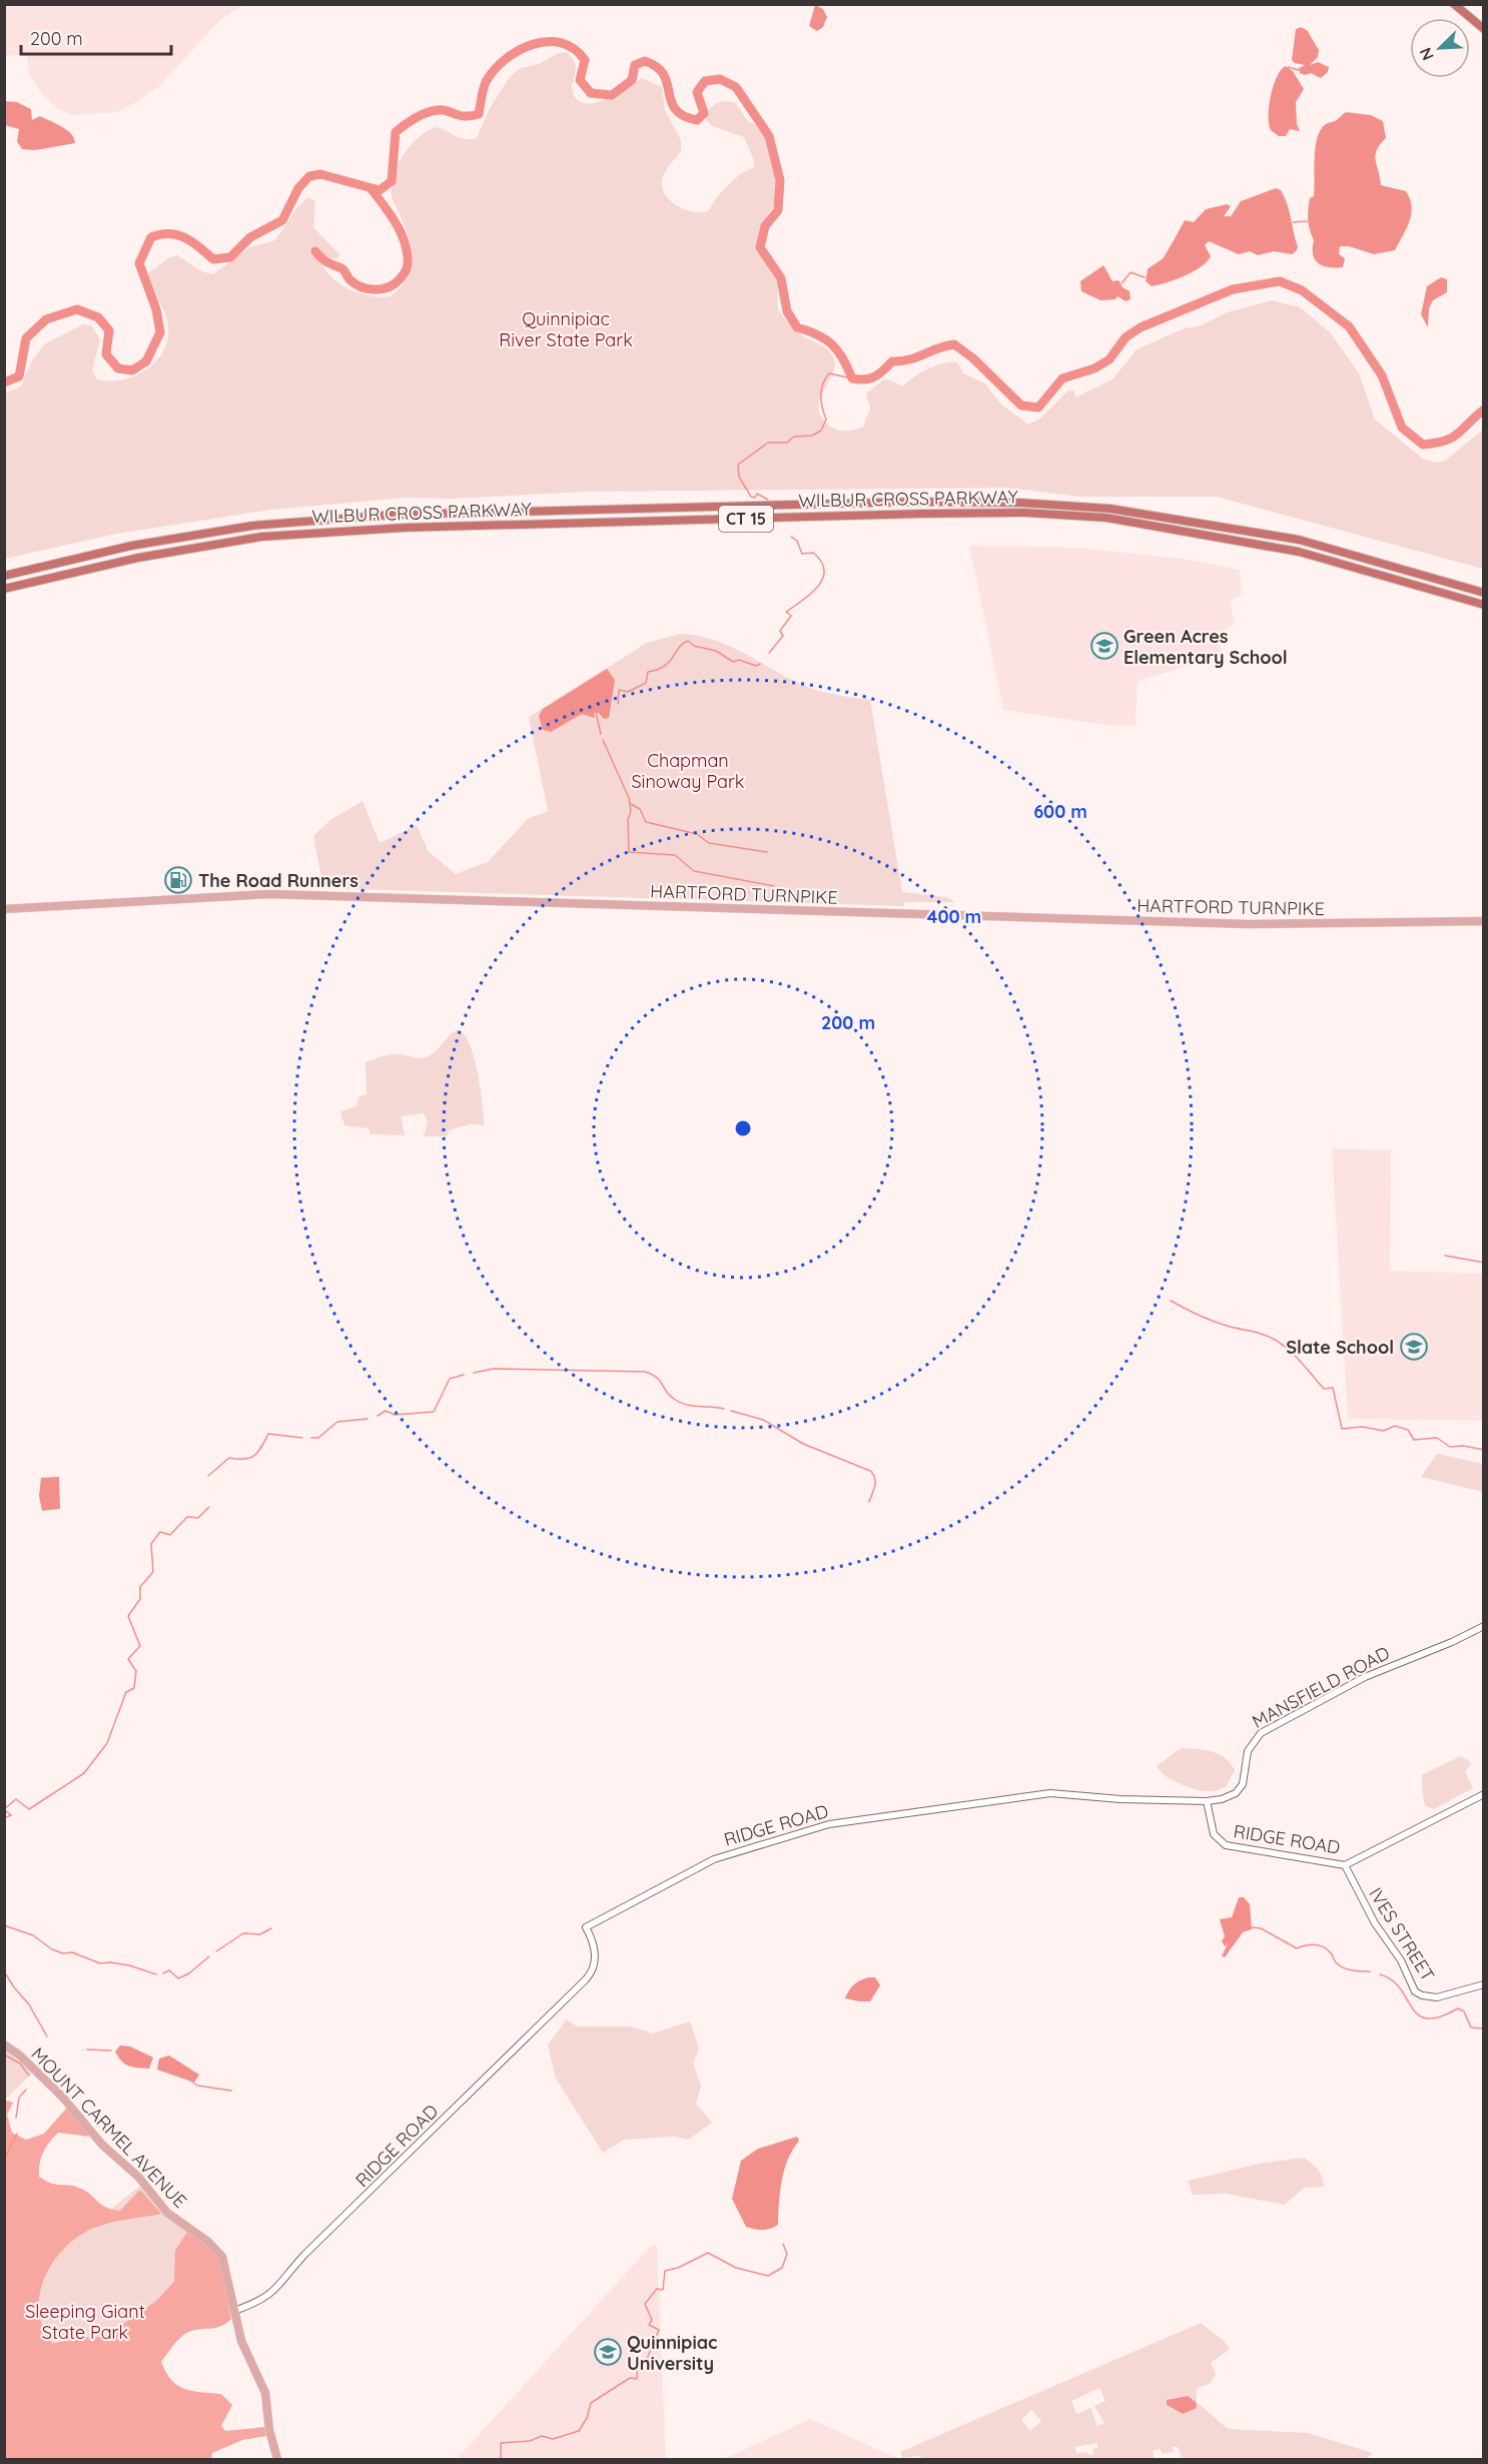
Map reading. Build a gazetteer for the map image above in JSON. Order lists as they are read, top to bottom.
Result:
{
  "streets": {
    "highway": ["WILBUR CROSS PARKWAY", "CT 15"],
    "main road": ["HARTFORD TURNPIKE", "MOUNT CARMEL AVENUE"],
    "street": ["MANSFIELD ROAD", "RIDGE ROAD", "IVES STREET"]
  },
  "crossings": [
    ["MANSFIELD ROAD", "RIDGE ROAD"],
    ["RIDGE ROAD", "IVES STREET"],
    ["RIDGE ROAD", "MOUNT CARMEL AVENUE"]
  ],
  "parks": ["Quinnipiac River State Park", "Chapman Sinoway Park", "Sleeping Giant State Park"],
  "places": {
    "school or university": ["Green Acres Elementary School", "Slate School", "Quinnipiac University"],
    "fuel station": ["The Road Runners"]
  },
  "scale_bar": "200 m",
  "north": "bottom left",
  "rings": ["600 m", "400 m", "200 m"]
}
